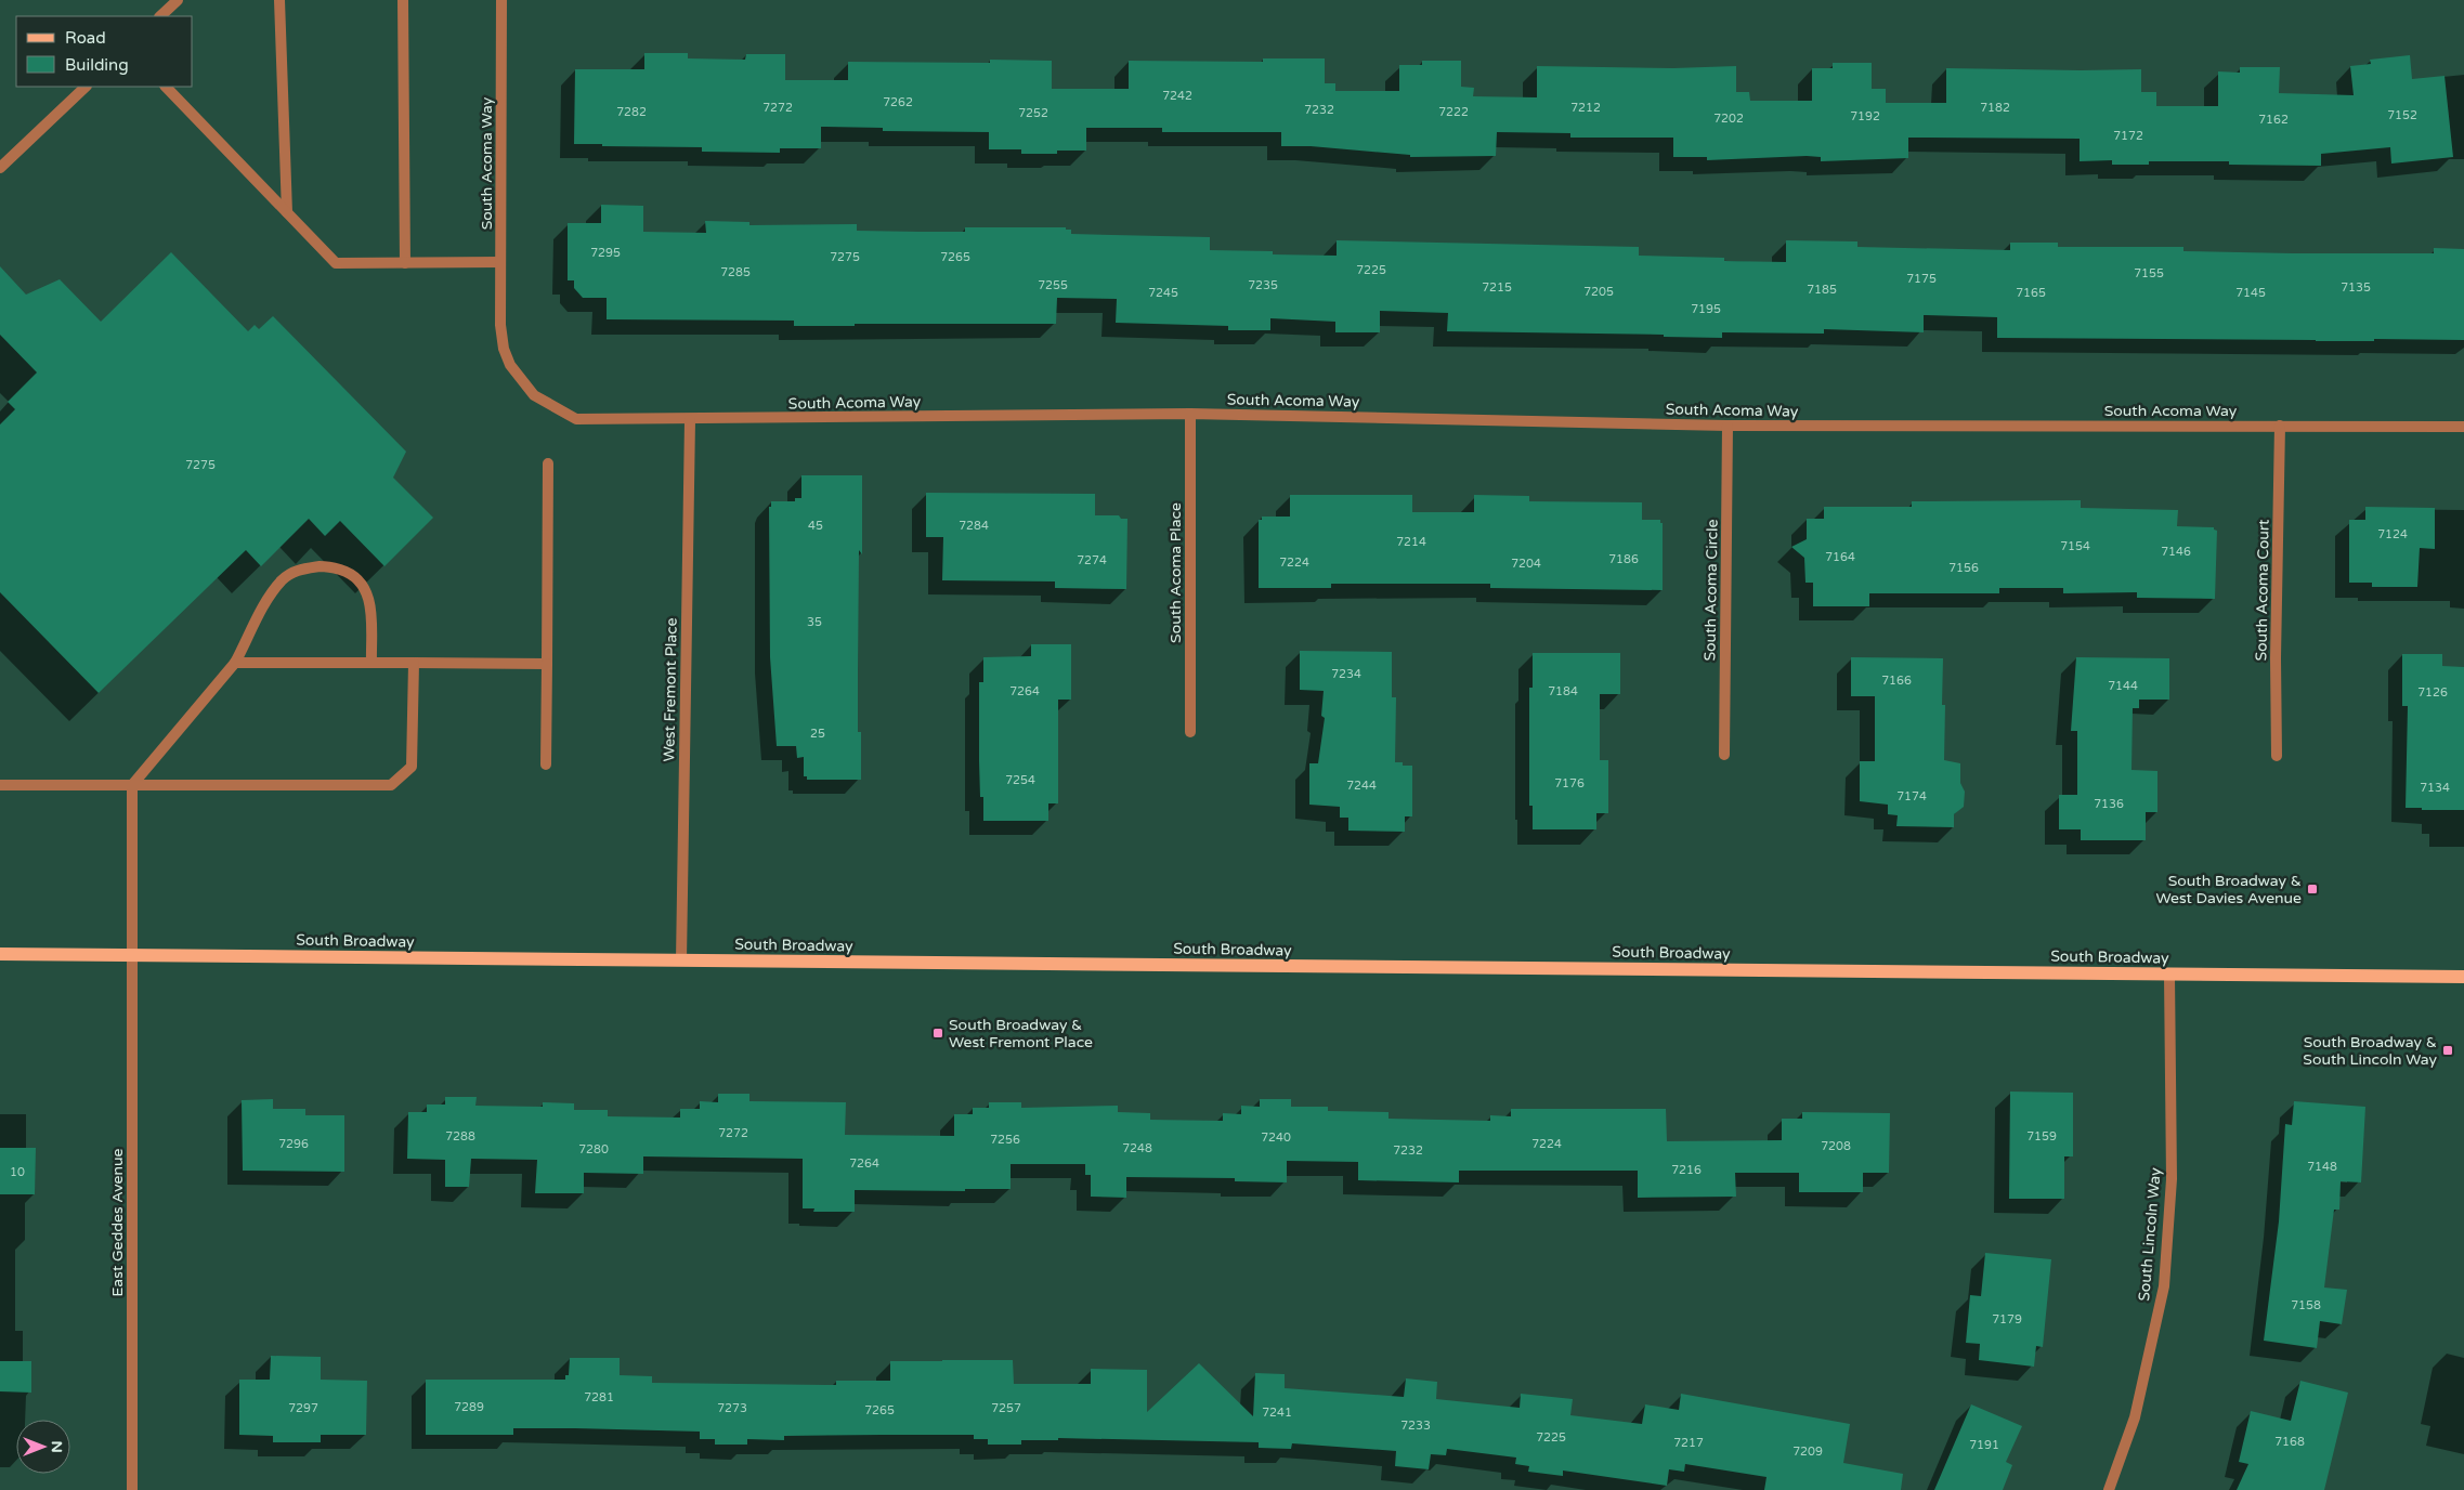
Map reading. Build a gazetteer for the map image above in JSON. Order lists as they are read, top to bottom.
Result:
{
  "streets": {
    "main road": ["South Broadway"],
    "street": [
      "South Acoma Way",
      "South Acoma Place",
      "South Acoma Circle",
      "South Acoma Court",
      "West Fremont Place",
      "East Geddes Avenue",
      "South Lincoln Way"
    ]
  },
  "crossings": [
    ["South Acoma Way", "South Acoma Place"],
    ["South Acoma Way", "South Acoma Circle"],
    ["South Acoma Way", "South Acoma Court"],
    ["South Acoma Way", "West Fremont Place"],
    ["West Fremont Place", "South Broadway"],
    ["South Broadway", "East Geddes Avenue"],
    ["South Broadway", "South Lincoln Way"]
  ],
  "places": {
    "transit": ["South Broadway & West Davies Avenue", "South Broadway & West Fremont Place", "South Broadway & South Lincoln Way"]
  },
  "house_numbers": [
    "7242",
    "7262",
    "7272",
    "7212",
    "7182",
    "7232",
    "7282",
    "7222",
    "7252",
    "7152",
    "7192",
    "7202",
    "7162",
    "7172",
    "7295",
    "7275",
    "7265",
    "7225",
    "7285",
    "7155",
    "7175",
    "7255",
    "7235",
    "7215",
    "7135",
    "7185",
    "7205",
    "7245",
    "7165",
    "7145",
    "7195",
    "7275",
    "45",
    "7284",
    "7124",
    "7214",
    "7154",
    "7146",
    "7164",
    "7186",
    "7274",
    "7224",
    "7204",
    "7156",
    "35",
    "7234",
    "7166",
    "7144",
    "7264",
    "7184",
    "7126",
    "25",
    "7254",
    "7176",
    "7244",
    "7134",
    "7174",
    "7136",
    "7272",
    "7288",
    "7159",
    "7240",
    "7256",
    "7296",
    "7224",
    "7208",
    "7248",
    "7280",
    "7232",
    "7264",
    "7148",
    "7216",
    "10",
    "7158",
    "7179",
    "7281",
    "7289",
    "7297",
    "7273",
    "7257",
    "7265",
    "7241",
    "7233",
    "7225",
    "7168",
    "7217",
    "7191",
    "7209"
  ],
  "legend": ["Road", "Building"],
  "north": "right"
}
